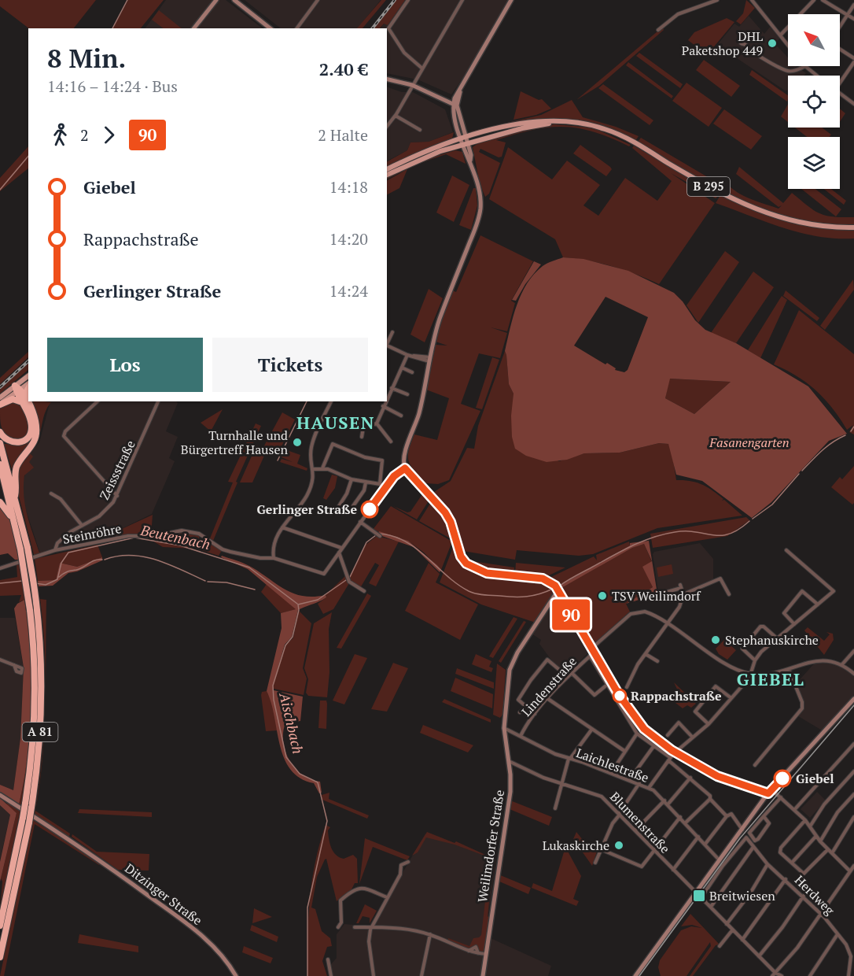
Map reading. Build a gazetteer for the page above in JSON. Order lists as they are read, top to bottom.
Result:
{
  "streets": {
    "highway": ["A 81"],
    "main road": ["B 295", "Weilimdorfer Straße", "Ditzinger Straße"],
    "street": [
      "Zeissstraße",
      "Steinröhre",
      "Lindenstraße",
      "Laichlestraße",
      "Blumenstraße",
      "Herdweg"
    ]
  },
  "crossings": [
    ["Zeissstraße", "Steinröhre"],
    ["Lindenstraße", "Laichlestraße"],
    ["Laichlestraße", "Weilimdorfer Straße"],
    ["Blumenstraße", "Weilimdorfer Straße"],
    ["Blumenstraße", "Herdweg"]
  ],
  "districts": ["HAUSEN", "GIEBEL"],
  "water": ["Beutenbach", "Aischbach"],
  "parks": ["Fasanengarten"],
  "places": {
    "other": [
      "DHL Paketshop 449",
      "Turnhalle und Bürgertreff Hausen",
      "Gerlinger Straße",
      "TSV Weilimdorf",
      "Stephanuskirche",
      "Rappachstraße",
      "Giebel",
      "Lukaskirche"
    ],
    "transit": ["Breitwiesen"]
  },
  "lines": ["bus line 90"],
  "north": "top left",
  "page": {
    "on_map": "90",
    "heading": ["8 Min.", "14:16 – 14:24 · Bus", "2.40 €"],
    "legs": ["2", "90", "2 Halte"],
    "list": [
      {
        "name": "Giebel",
        "value": "14:18"
      },
      {
        "name": "Rappachstraße",
        "value": "14:20"
      },
      {
        "name": "Gerlinger Straße",
        "value": "14:24"
      }
    ],
    "buttons": ["Los", "Tickets"]
  }
}
